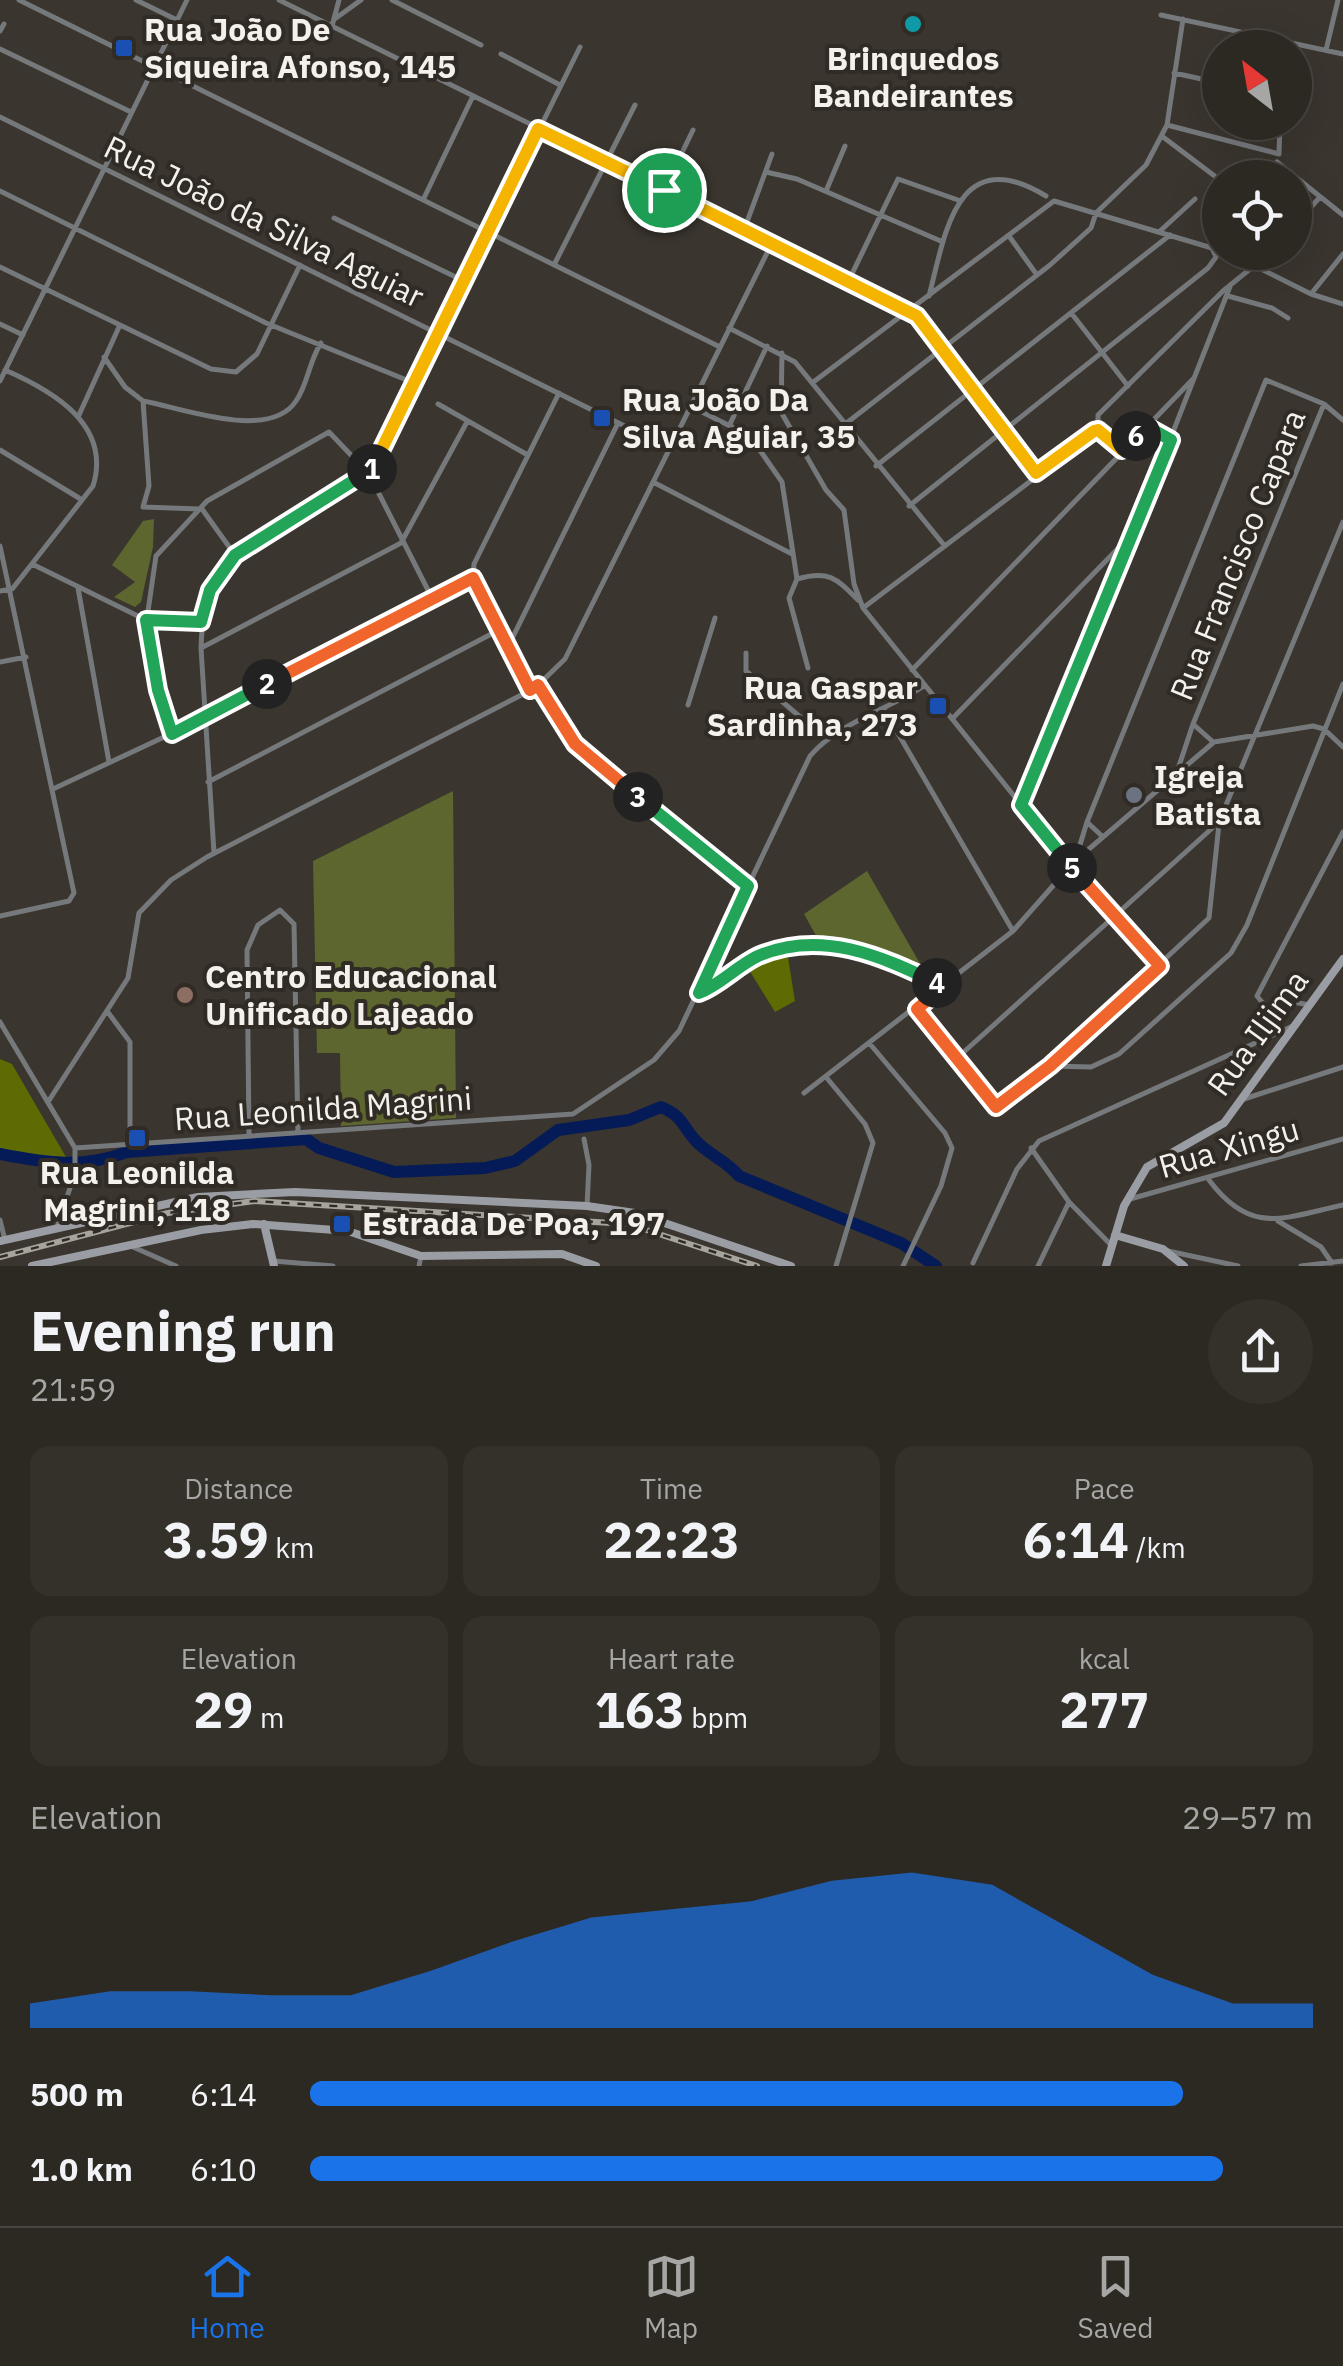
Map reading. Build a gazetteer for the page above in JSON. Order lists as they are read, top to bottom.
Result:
{
  "streets": {
    "main road": ["Rua Iljima"],
    "street": [
      "Rua João da Silva Aguiar",
      "Rua Francisco Capara",
      "Rua Leonilda Magrini",
      "Rua Xingu"
    ]
  },
  "crossings": [
    ["Rua Iljima", "Rua Xingu"]
  ],
  "places": {
    "other": ["Brinquedos Bandeirantes", "Igreja Batista", "Centro Educacional Unificado Lajeado"],
    "transit": [
      "Rua João De Siqueira Afonso, 145",
      "Rua João Da Silva Aguiar, 35",
      "Rua Gaspar Sardinha, 273",
      "Rua Leonilda Magrini, 118",
      "Estrada De Poa, 197"
    ]
  },
  "north": "top left",
  "page": {
    "pins": [
      "6",
      "1",
      "2",
      "3",
      "5",
      "4"
    ],
    "heading": ["Evening run", "21:59"],
    "stats": [
      ["Distance", "3.59 km"],
      ["Time", "22:23"],
      ["Pace", "6:14 /km"],
      ["Elevation", "29 m"],
      ["Heart rate", "163 bpm"],
      ["kcal", "277"]
    ],
    "chart": ["Elevation", "29–57 m"],
    "list": [
      {
        "name": "500 m",
        "note": "6:14"
      },
      {
        "name": "1.0 km",
        "note": "6:10"
      }
    ],
    "tabs": ["Home", "Map", "Saved"]
  }
}
